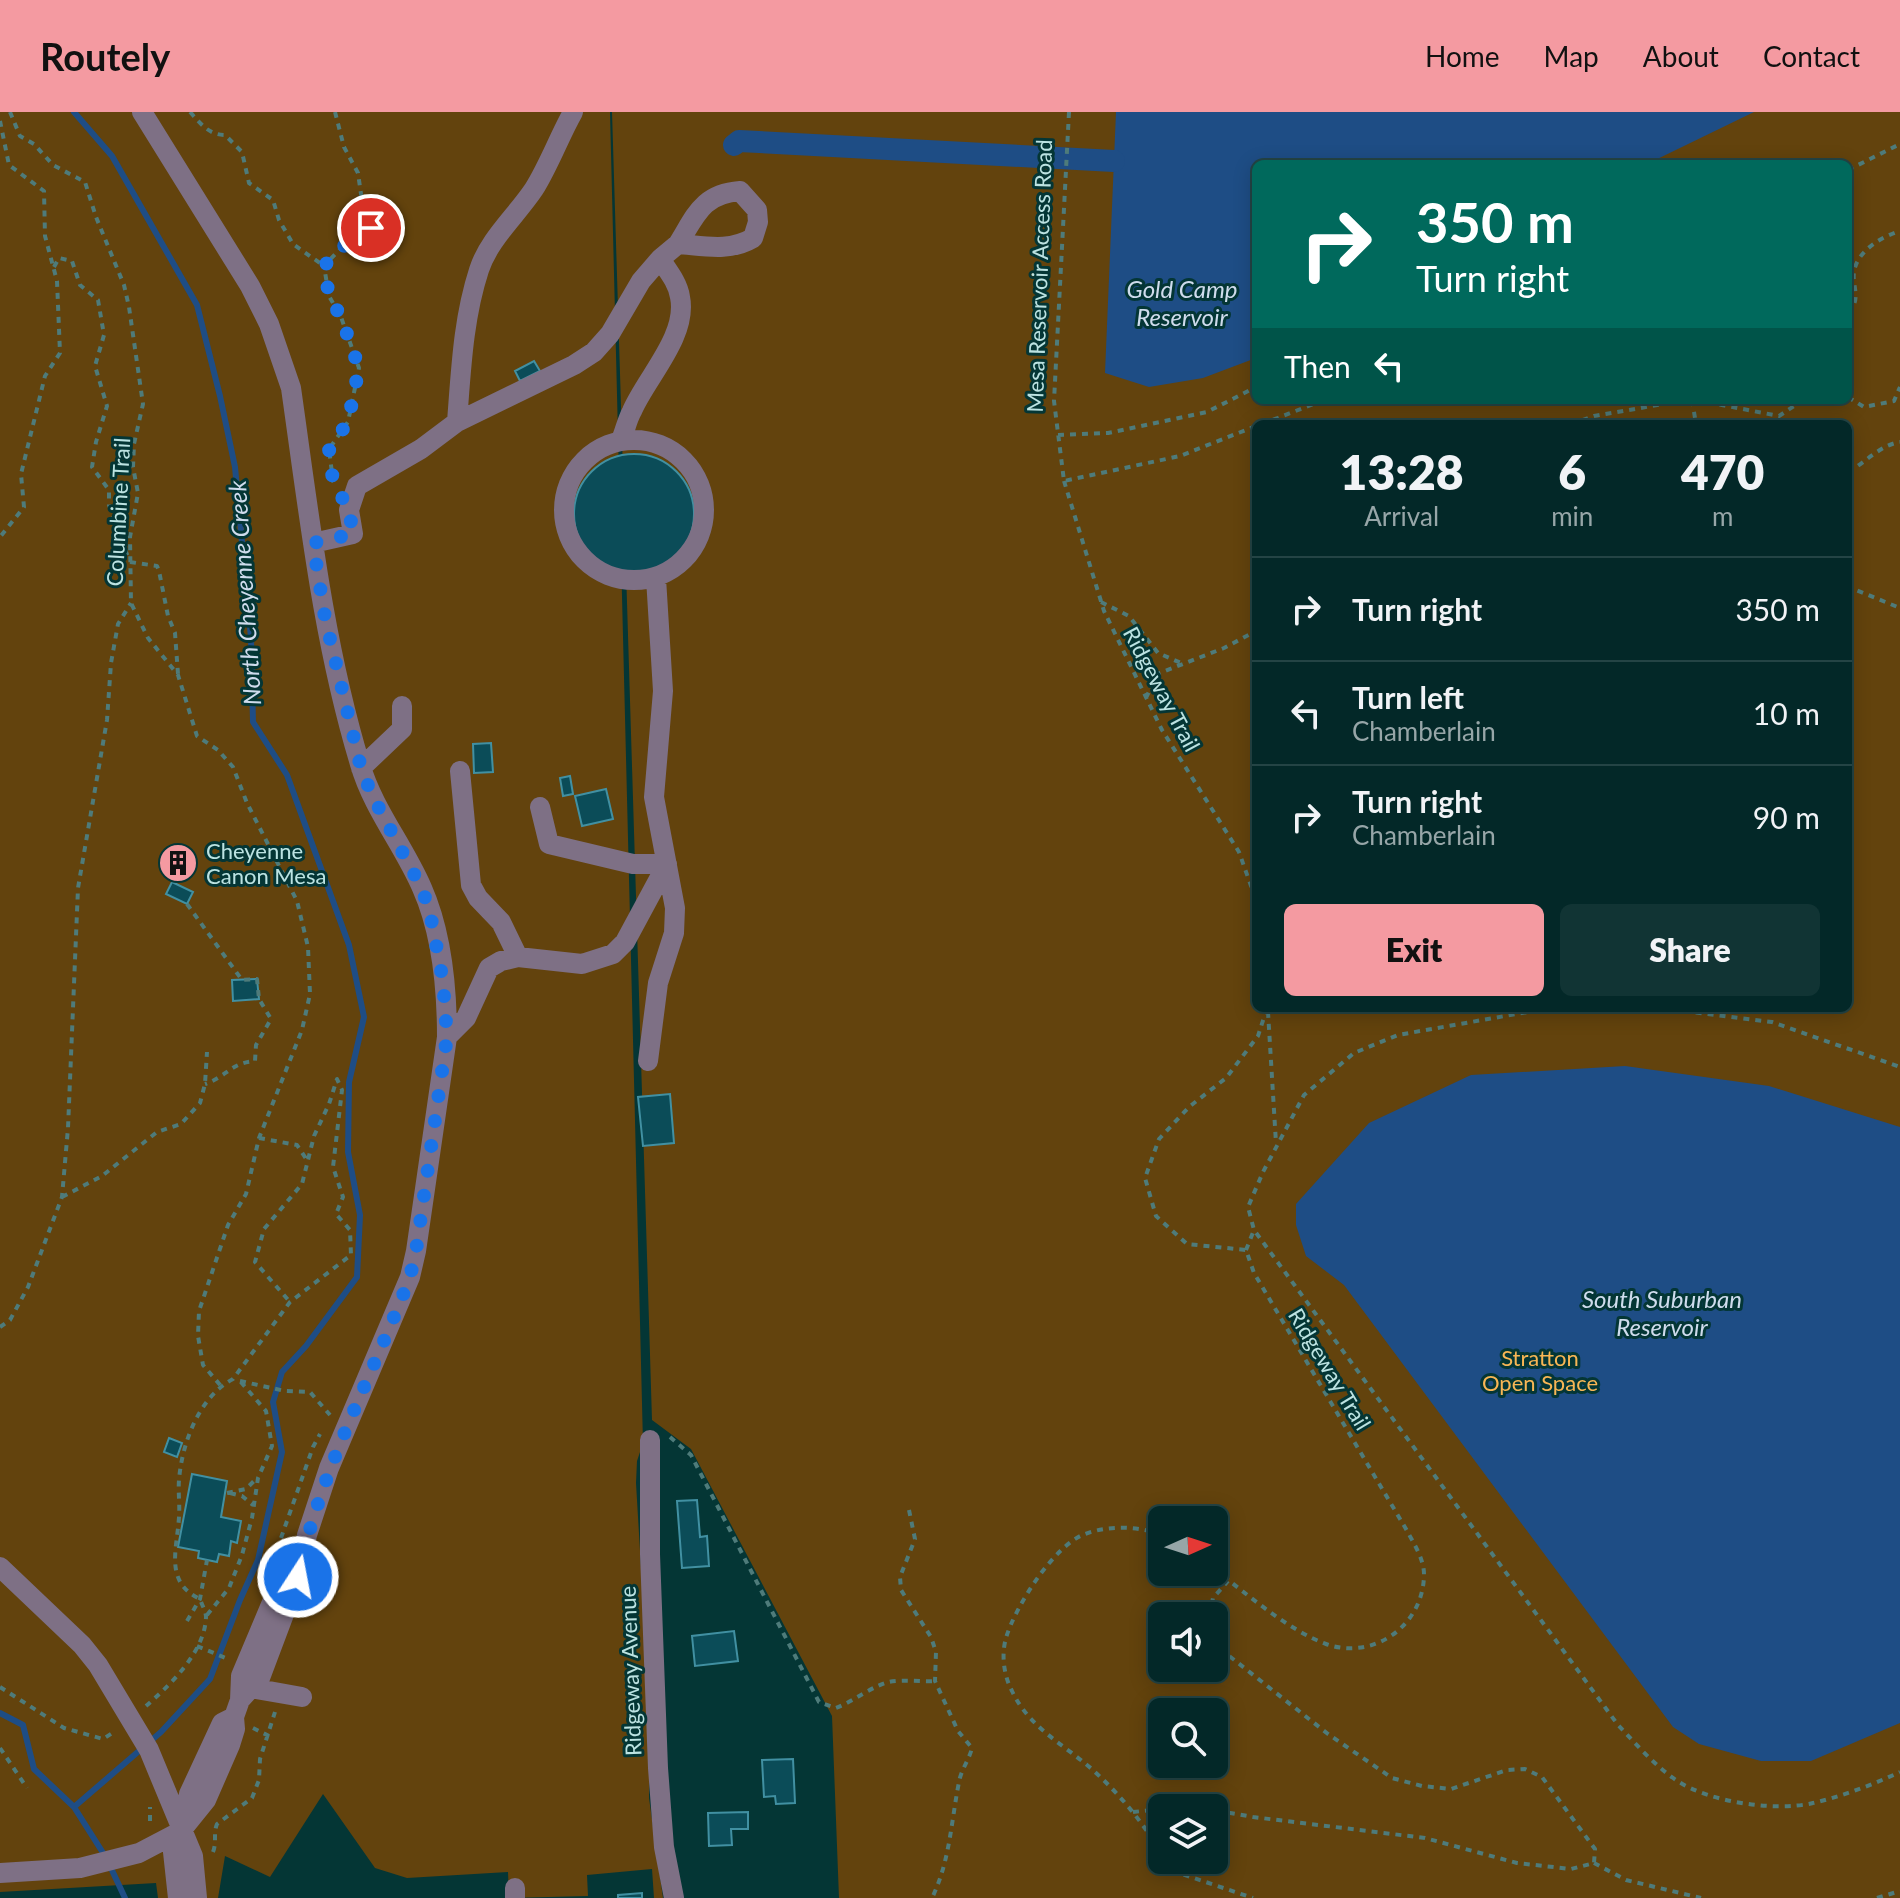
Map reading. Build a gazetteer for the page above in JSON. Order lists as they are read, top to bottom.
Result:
{
  "streets": {
    "street": ["Ridgeway Avenue"],
    "path": ["Mesa Reservoir Access Road", "Columbine Trail", "Ridgeway Trail"]
  },
  "crossings": [
    ["Mesa Reservoir Access Road", "Ridgeway Trail"]
  ],
  "water": ["Gold Camp Reservoir", "North Cheyenne Creek", "South Suburban Reservoir"],
  "parks": ["Stratton Open Space"],
  "places": {
    "building": ["Cheyenne Canon Mesa"]
  },
  "north": "right",
  "page": {
    "header": "Routely",
    "nav": [
      "Home",
      "Map",
      "About",
      "Contact"
    ],
    "turn": ["350 m", "Turn right"],
    "then": "Then",
    "eta": [
      "13:28",
      "Arrival",
      "6",
      "min",
      "470",
      "m"
    ],
    "list": [
      {
        "name": "Turn right",
        "value": "350 m"
      },
      {
        "name": "Turn left",
        "note": "Chamberlain",
        "value": "10 m"
      },
      {
        "name": "Turn right",
        "note": "Chamberlain",
        "value": "90 m"
      }
    ],
    "buttons": ["Exit", "Share"]
  }
}
